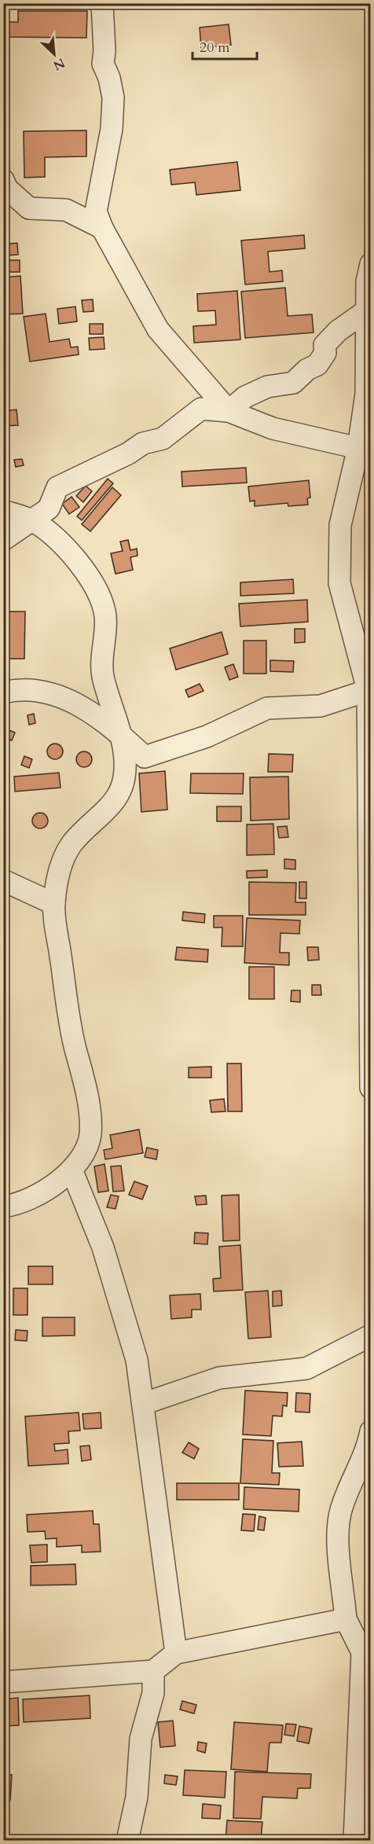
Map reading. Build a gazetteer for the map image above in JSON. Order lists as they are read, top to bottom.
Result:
{
  "scale_bar": "20 m",
  "north": "bottom right"
}
